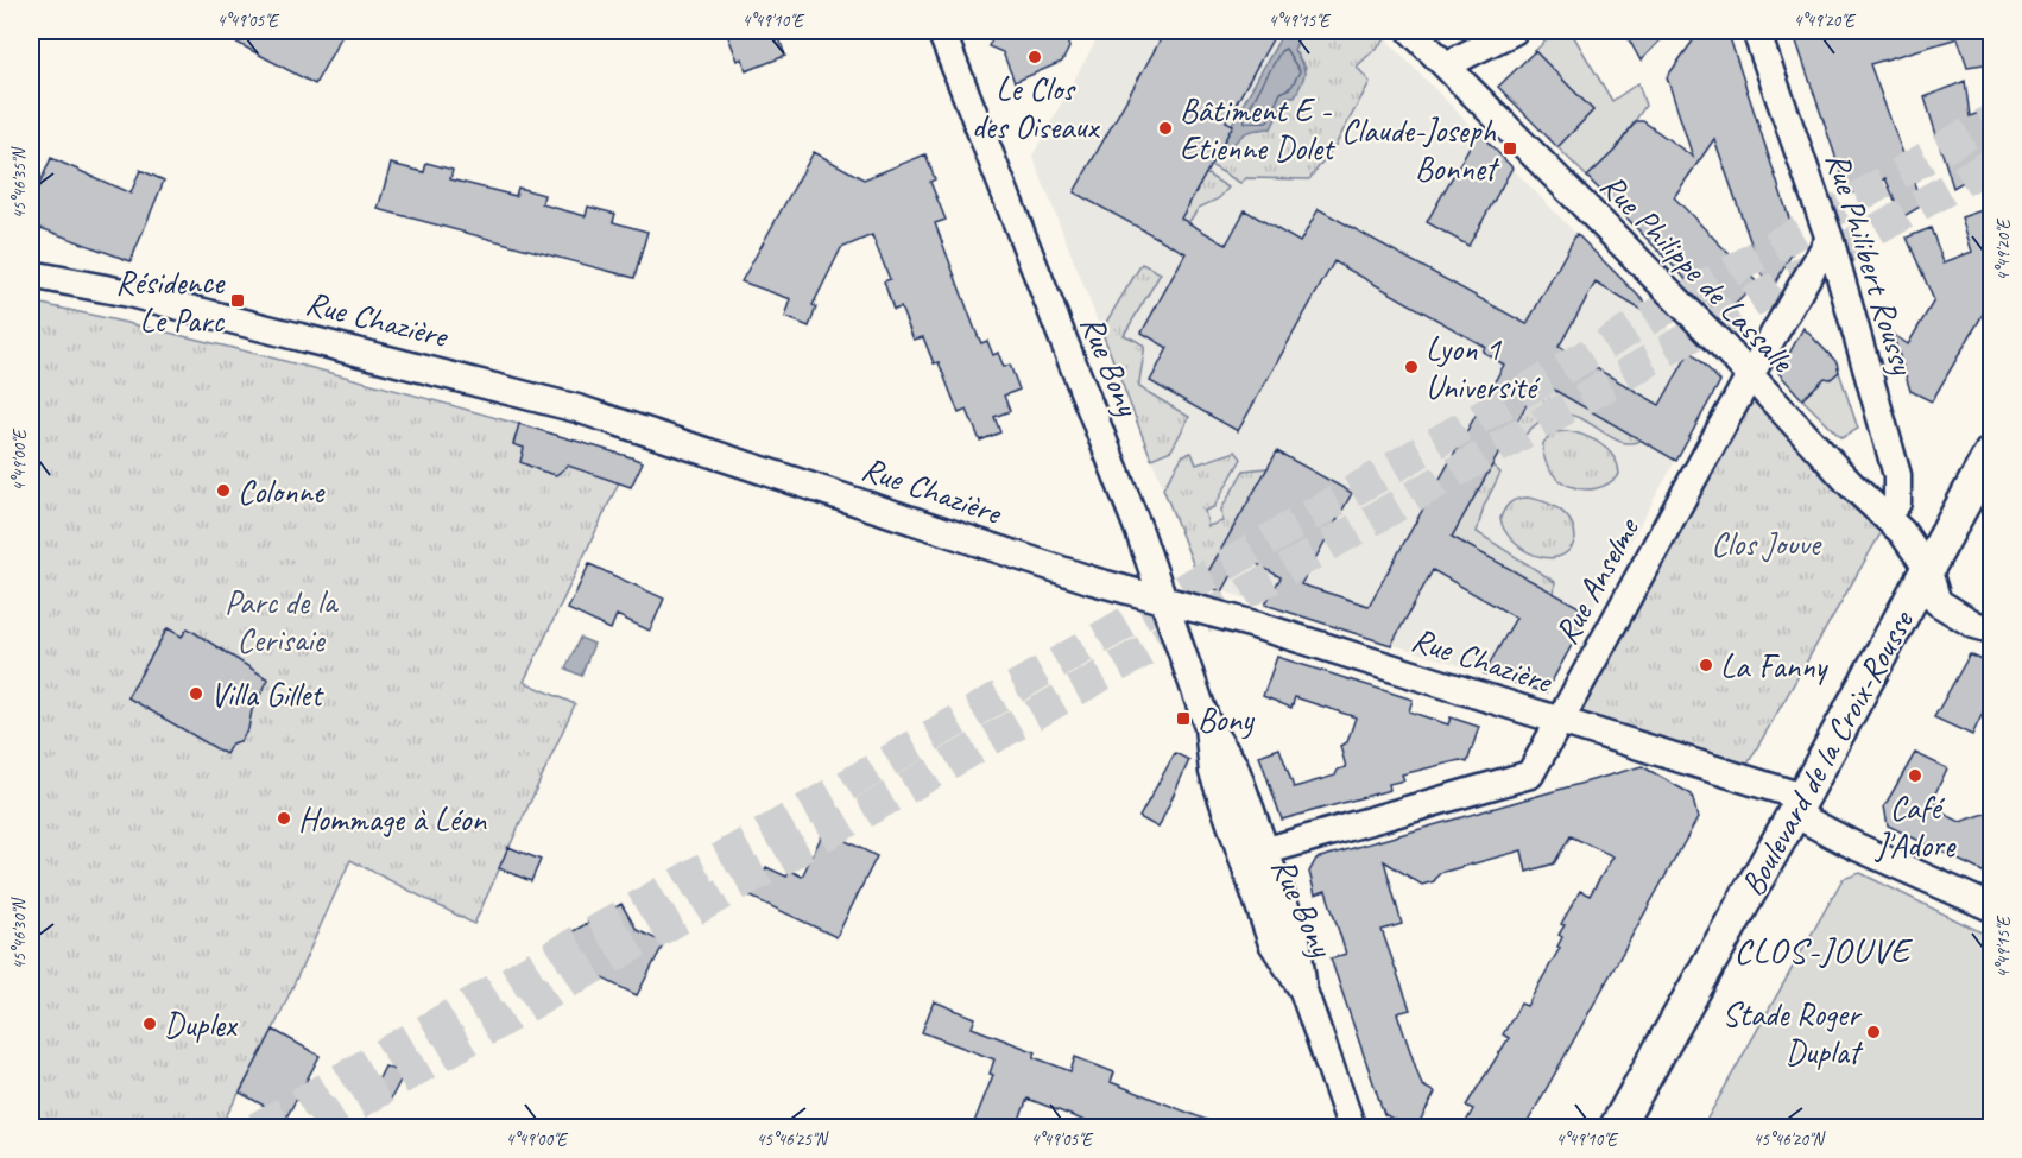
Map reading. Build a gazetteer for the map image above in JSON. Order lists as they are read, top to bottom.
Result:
{
  "streets": {
    "main road": ["Boulevard de la Croix-Rousse"],
    "street": [
      "Rue Philibert Roussy",
      "Rue Philippe de Lassalle",
      "Rue Chazière",
      "Rue Bony",
      "Rue Anselme"
    ]
  },
  "crossings": [
    ["Rue Philibert Roussy", "Rue Philippe de Lassalle"],
    ["Rue Philibert Roussy", "Rue Anselme"],
    ["Rue Philippe de Lassalle", "Rue Anselme"],
    ["Rue Philippe de Lassalle", "Boulevard de la Croix-Rousse"],
    ["Rue Chazière", "Rue Bony"],
    ["Rue Chazière", "Rue Anselme"],
    ["Rue Chazière", "Boulevard de la Croix-Rousse"],
    ["Rue Bony", "Rue Anselme"]
  ],
  "districts": ["CLOS-JOUVE"],
  "parks": ["Clos Jouve", "Parc de la Cerisaie"],
  "places": {
    "other": [
      "Le Clos des Oiseaux",
      "Bâtiment E - Etienne Dolet",
      "Lyon 1 Université",
      "Colonne",
      "La Fanny",
      "Villa Gillet",
      "Café J'Adore",
      "Hommage à Léon",
      "Duplex",
      "Stade Roger Duplat"
    ],
    "transit": ["Claude-Joseph Bonnet", "Résidence Le Parc", "Bony"]
  },
  "coordinates": [
    "4°49'05\"E",
    "4°49'10\"E",
    "4°49'15\"E",
    "4°49'20\"E",
    "45°46'35\"N",
    "4°49'00\"E",
    "45°46'30\"N",
    "45°46'25\"N",
    "45°46'20\"N"
  ]
}
